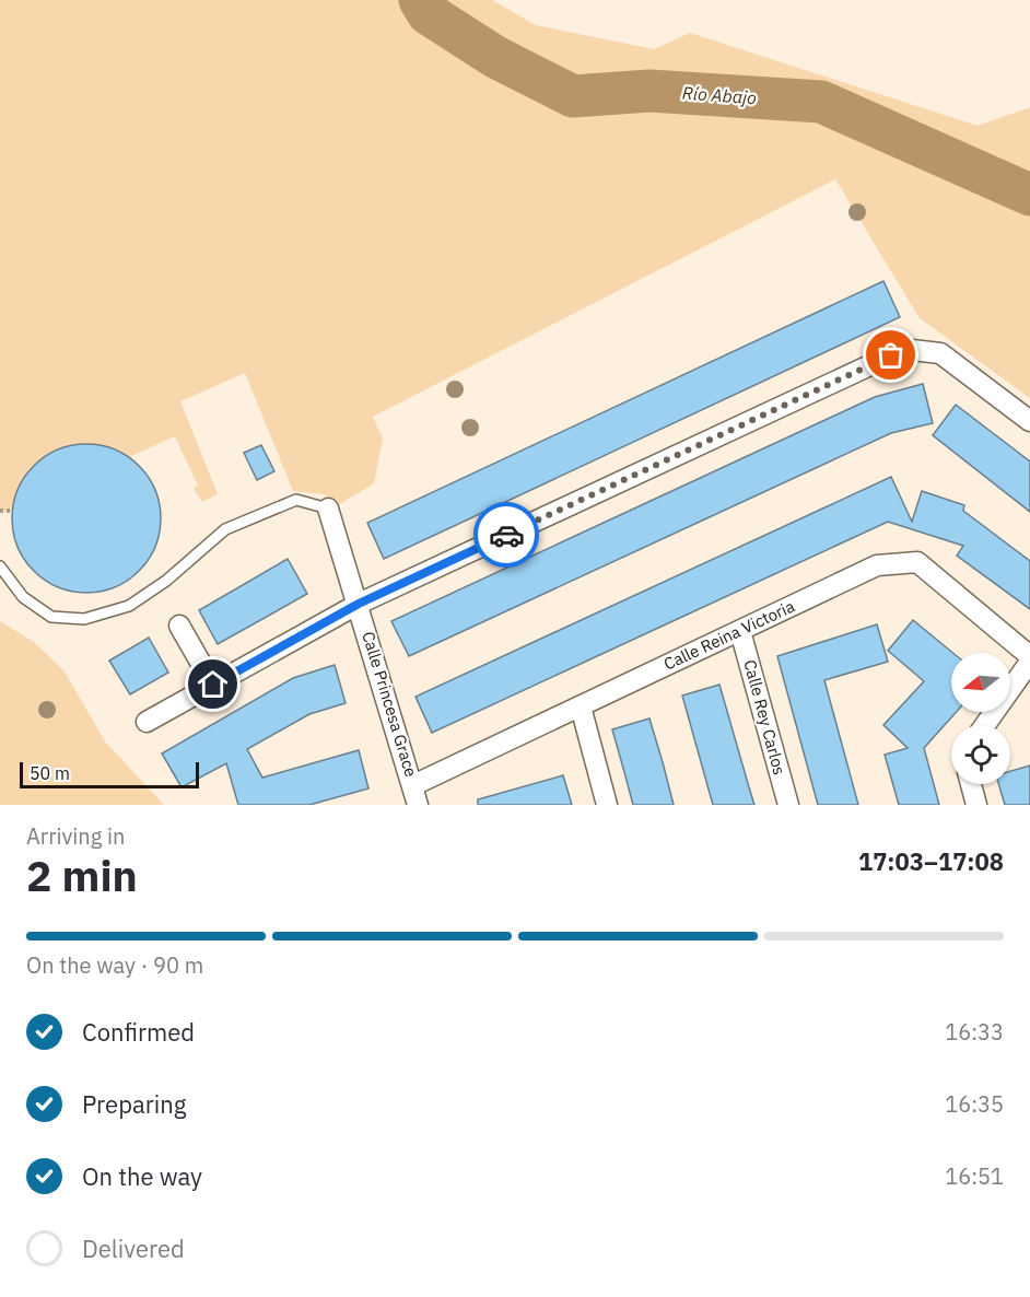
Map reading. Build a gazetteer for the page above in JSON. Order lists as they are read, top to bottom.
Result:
{
  "streets": {
    "street": ["Calle Reina Victoria", "Calle Princesa Grace", "Calle Rey Carlos"]
  },
  "crossings": [
    ["Calle Reina Victoria", "Calle Princesa Grace"],
    ["Calle Reina Victoria", "Calle Rey Carlos"]
  ],
  "water": ["Río Abajo"],
  "scale_bar": "50 m",
  "north": "left",
  "page": {
    "scale": "50 m",
    "heading": ["2 min", "Arriving in", "17:03–17:08"],
    "bar": "On the way · 90 m",
    "list": [
      ["Confirmed", "16:33"],
      ["Preparing", "16:35"],
      ["On the way", "16:51"],
      "Delivered"
    ]
  }
}
